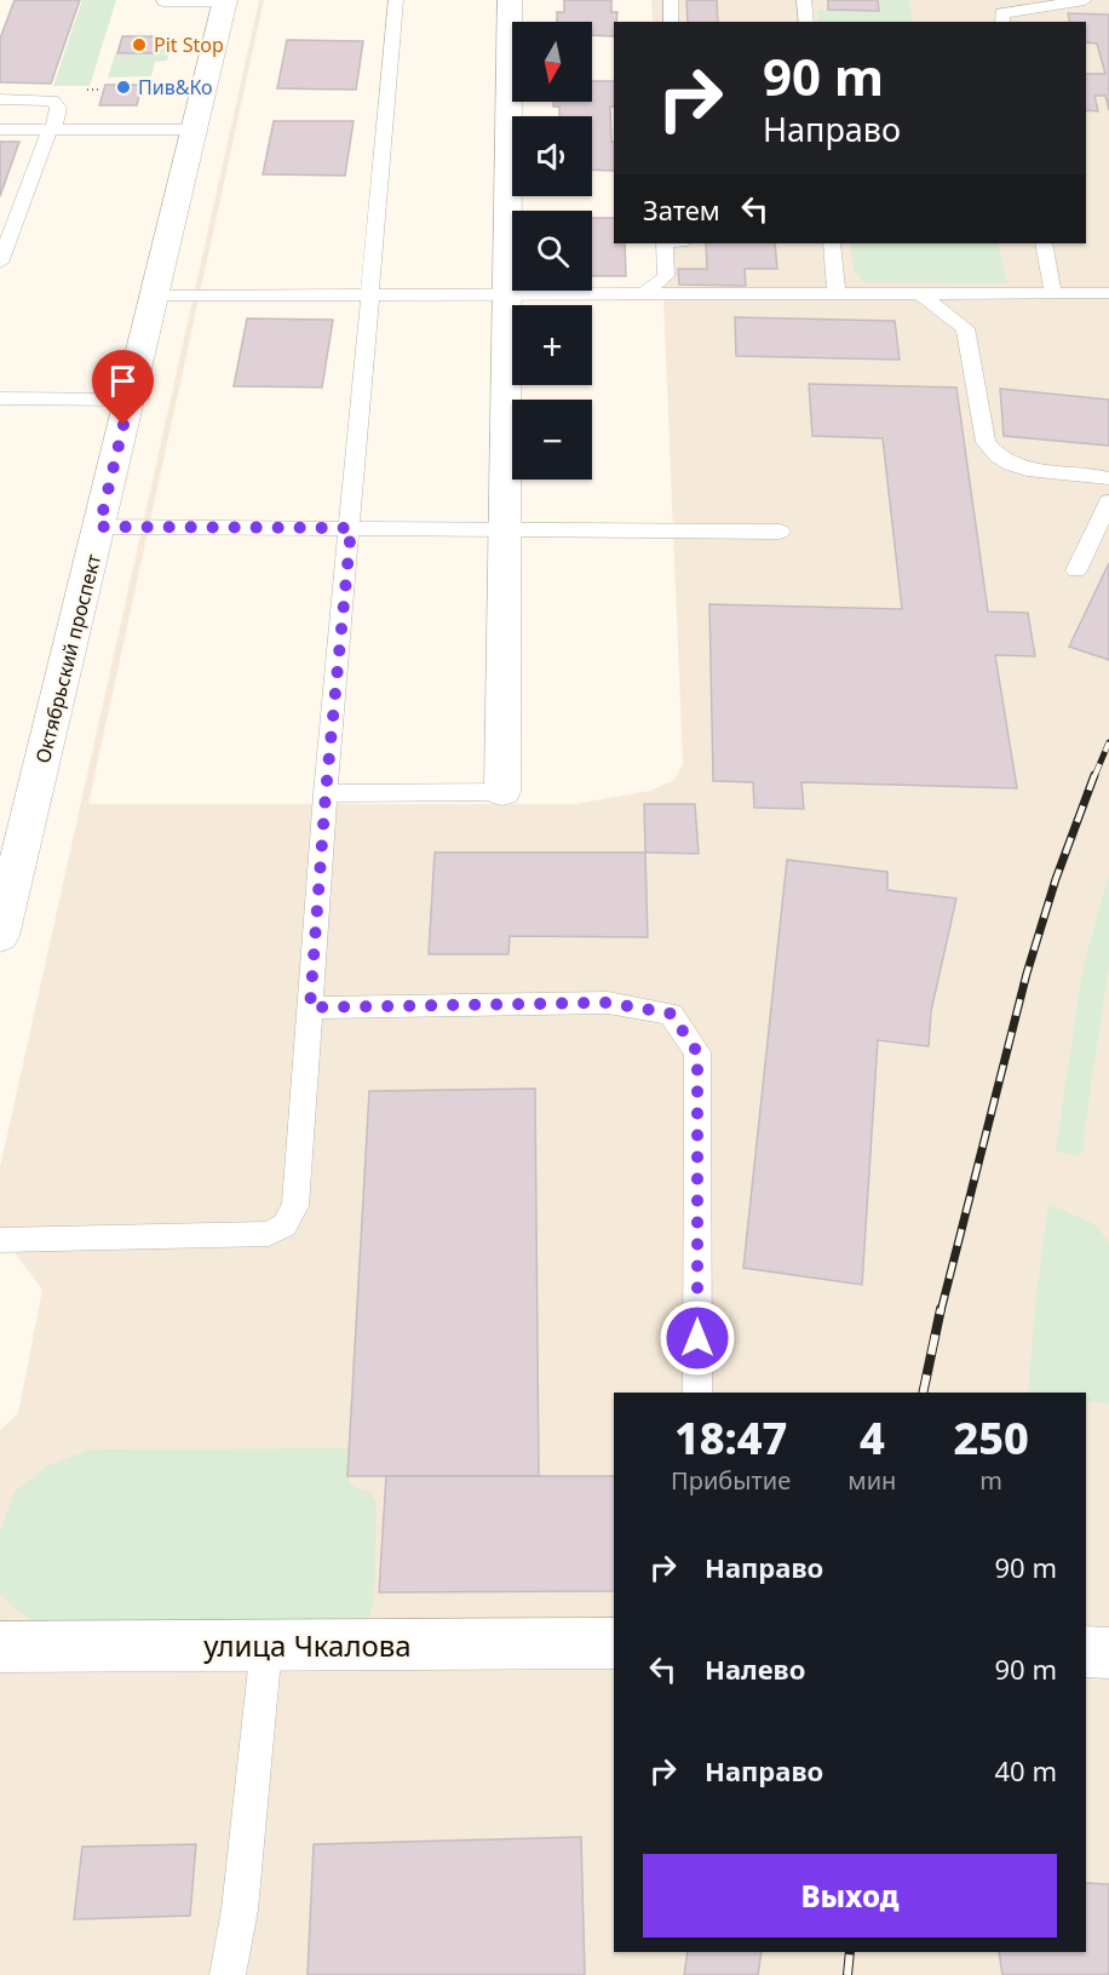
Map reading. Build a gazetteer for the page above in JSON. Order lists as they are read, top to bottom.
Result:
{
  "streets": {
    "street": ["Октябрьский проспект", "улица Чкалова"]
  },
  "places": ["Pit Stop", "Пив&Ко"],
  "north": "bottom",
  "page": {
    "map_buttons": ["+", "−"],
    "turn": ["90 m", "Направо"],
    "then": "Затем",
    "eta": [
      "18:47",
      "Прибытие",
      "4",
      "мин",
      "250",
      "m"
    ],
    "list": [
      {
        "name": "Направо",
        "value": "90 m"
      },
      {
        "name": "Налево",
        "value": "90 m"
      },
      {
        "name": "Направо",
        "value": "40 m"
      }
    ],
    "buttons": "Выход"
  }
}
